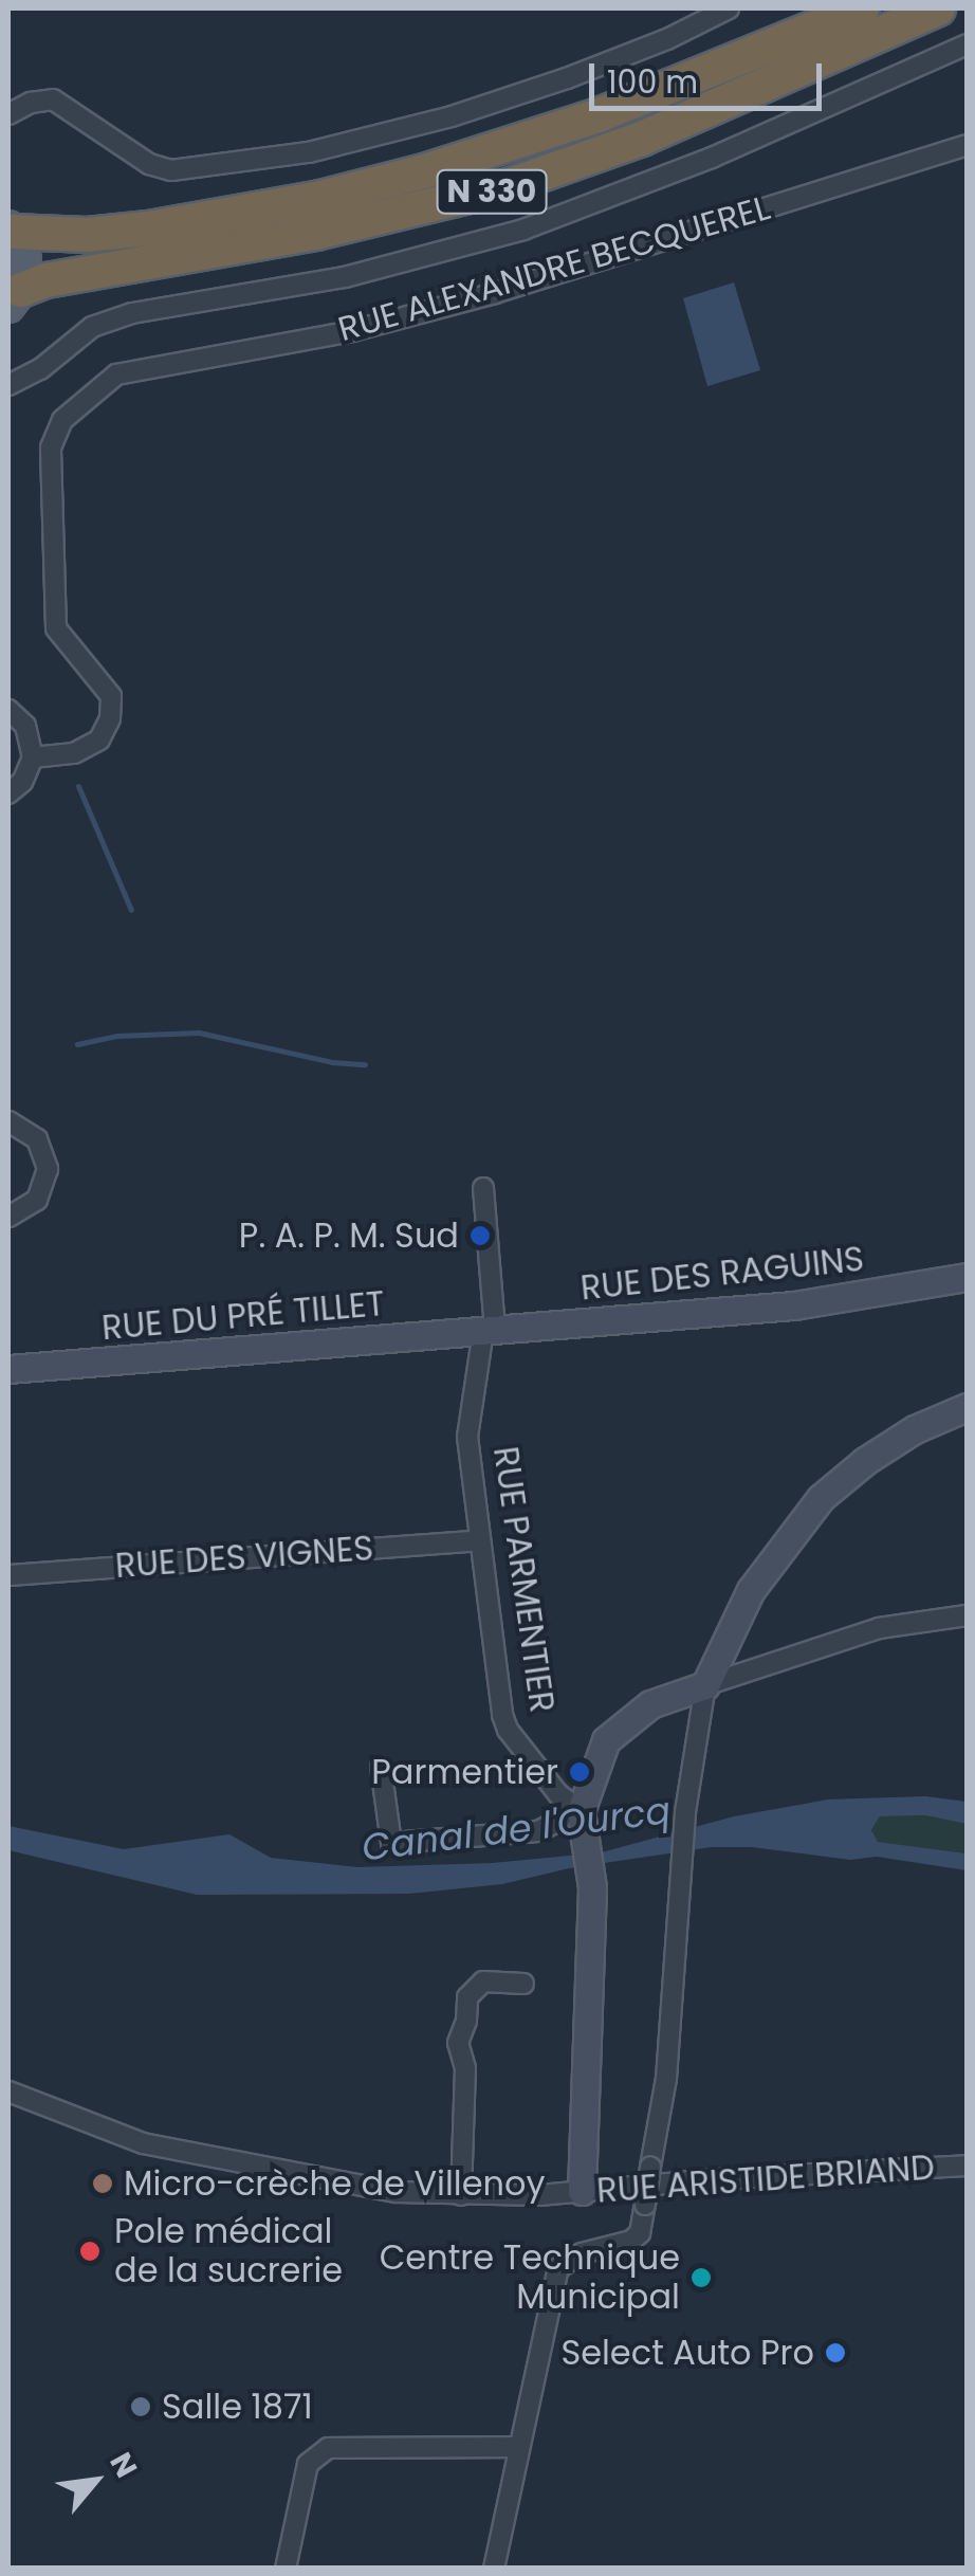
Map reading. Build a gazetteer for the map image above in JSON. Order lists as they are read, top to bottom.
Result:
{
  "streets": {
    "highway": ["N 330"],
    "street": [
      "RUE ALEXANDRE BECQUEREL",
      "RUE DES RAGUINS",
      "RUE DU PRÉ TILLET",
      "RUE DES VIGNES",
      "RUE PARMENTIER",
      "RUE ARISTIDE BRIAND"
    ]
  },
  "crossings": [
    ["RUE DES RAGUINS", "RUE DU PRÉ TILLET"],
    ["RUE DES RAGUINS", "RUE PARMENTIER"],
    ["RUE DU PRÉ TILLET", "RUE PARMENTIER"],
    ["RUE DES VIGNES", "RUE PARMENTIER"]
  ],
  "water": ["Canal de l'Ourcq"],
  "places": [
    "P. A. P. M. Sud",
    "Parmentier",
    "Micro-crèche de Villenoy",
    "Pole médical de la sucrerie",
    "Centre Technique Municipal",
    "Select Auto Pro",
    "Salle 1871"
  ],
  "scale_bar": "100 m",
  "north": "top right"
}
